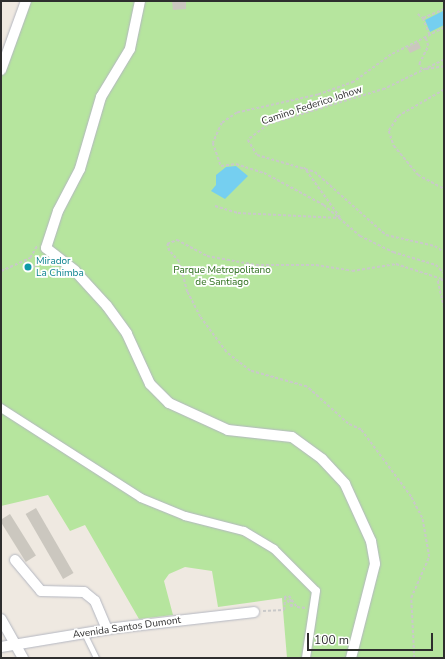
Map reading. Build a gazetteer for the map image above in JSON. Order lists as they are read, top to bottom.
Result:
{
  "streets": {
    "street": ["Avenida Santos Dumont"],
    "path": ["Camino Federico Johow"]
  },
  "parks": ["Parque Metropolitano de Santiago"],
  "places": ["Mirador La Chimba"],
  "scale_bar": "100 m"
}
